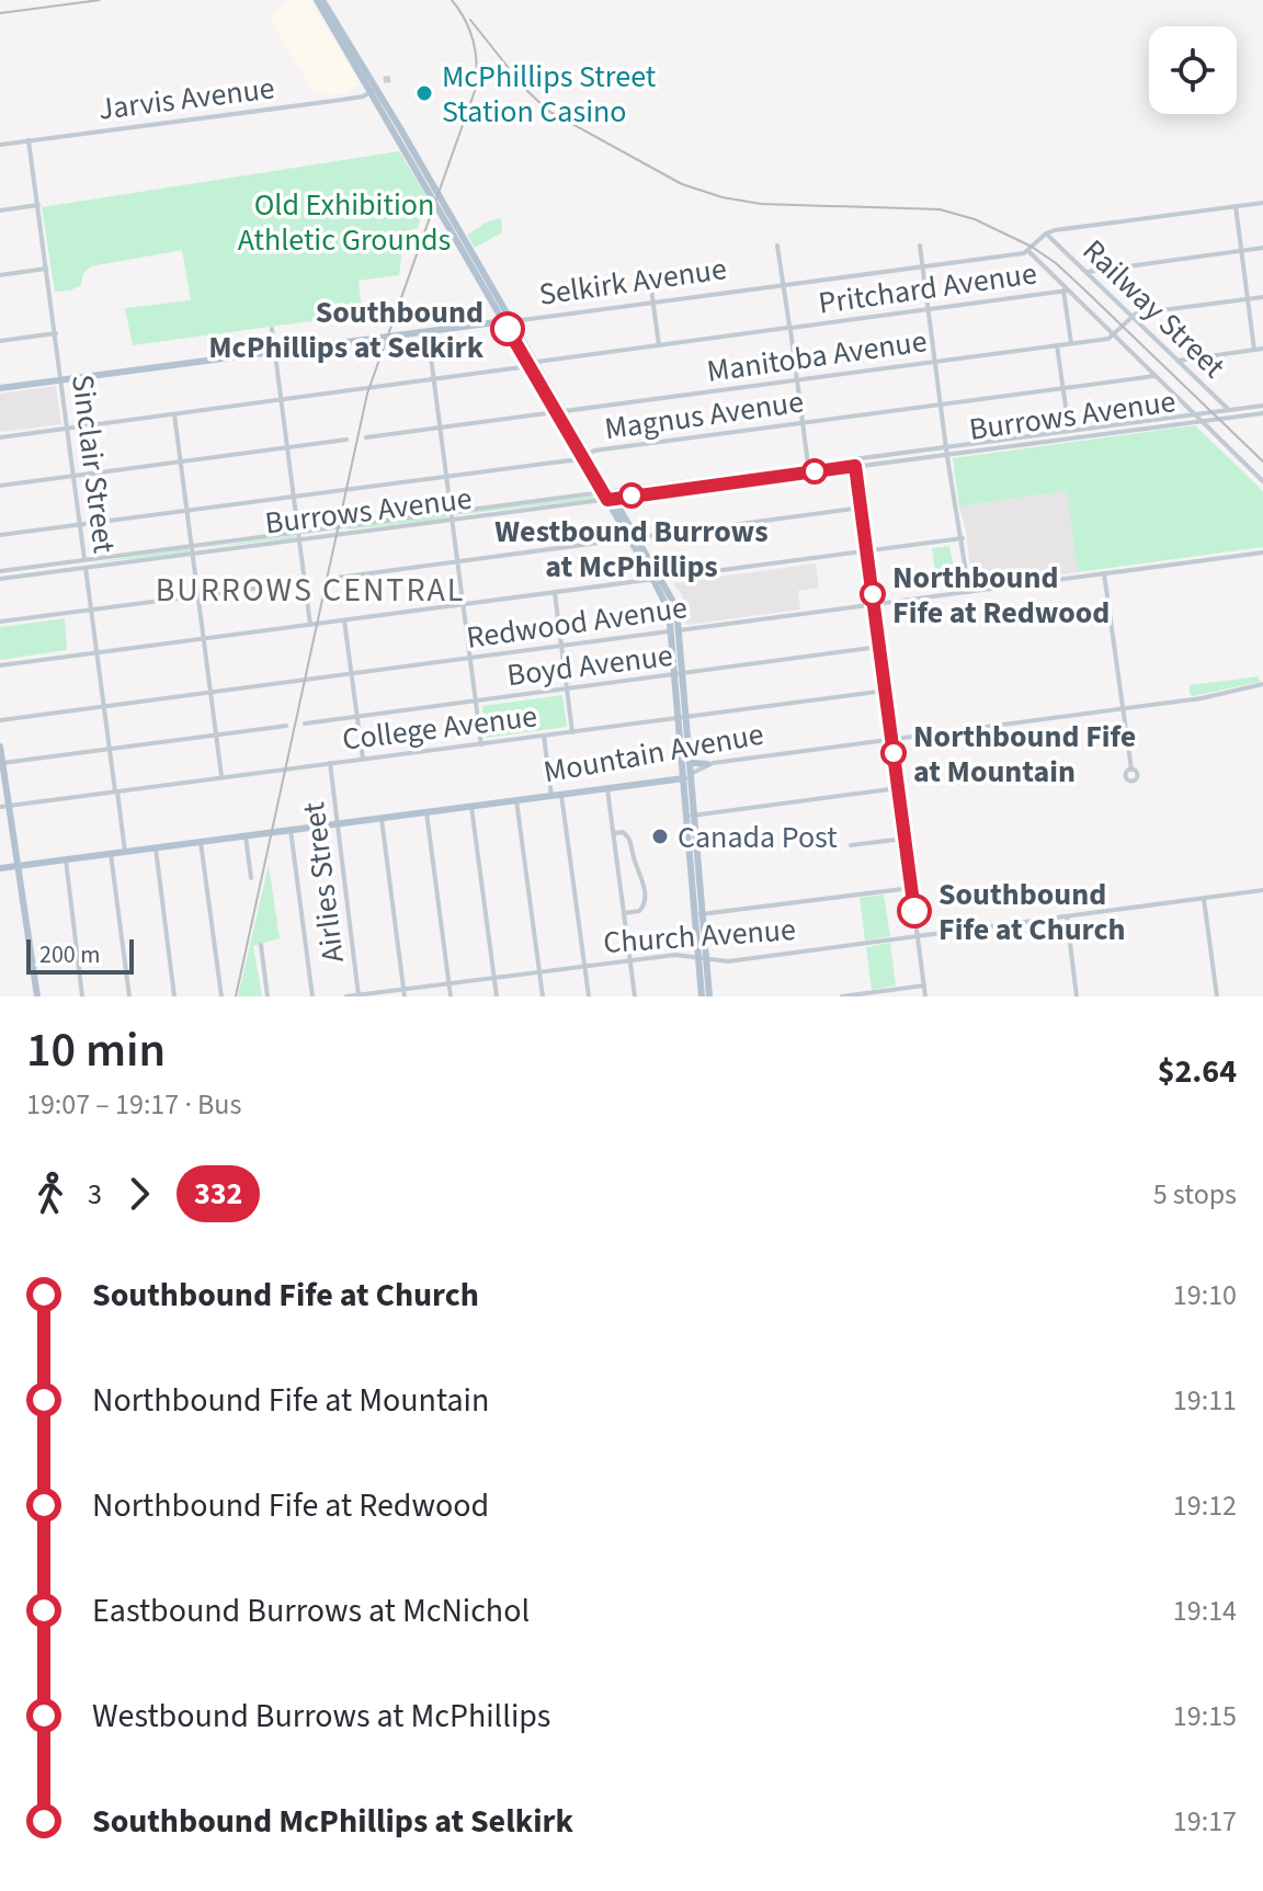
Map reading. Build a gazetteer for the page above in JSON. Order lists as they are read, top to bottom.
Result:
{
  "streets": {
    "main road": ["Selkirk Avenue", "Mountain Avenue"],
    "street": [
      "Jarvis Avenue",
      "Pritchard Avenue",
      "Railway Street",
      "Manitoba Avenue",
      "Magnus Avenue",
      "Burrows Avenue",
      "Sinclair Street",
      "Redwood Avenue",
      "Boyd Avenue",
      "College Avenue",
      "Airlies Street",
      "Church Avenue"
    ]
  },
  "crossings": [
    ["Jarvis Avenue", "Sinclair Street"],
    ["Selkirk Avenue", "Sinclair Street"],
    ["Pritchard Avenue", "Sinclair Street"],
    ["Railway Street", "Manitoba Avenue"],
    ["Railway Street", "Burrows Avenue"],
    ["Magnus Avenue", "Sinclair Street"],
    ["Burrows Avenue", "Sinclair Street"],
    ["Sinclair Street", "Redwood Avenue"],
    ["Sinclair Street", "College Avenue"],
    ["Sinclair Street", "Mountain Avenue"],
    ["College Avenue", "Airlies Street"],
    ["Mountain Avenue", "Airlies Street"],
    ["Airlies Street", "Church Avenue"]
  ],
  "districts": ["BURROWS CENTRAL"],
  "parks": ["Old Exhibition Athletic Grounds"],
  "places": [
    "McPhillips Street Station Casino",
    "Southbound McPhillips at Selkirk",
    "Westbound Burrows at McPhillips",
    "Northbound Fife at Redwood",
    "Northbound Fife at Mountain",
    "Canada Post",
    "Southbound Fife at Church"
  ],
  "lines": ["bus line 332"],
  "scale_bar": "200 m",
  "page": {
    "scale": "200 m",
    "heading": ["10 min", "19:07 – 19:17 · Bus", "$2.64"],
    "legs": ["3", "332", "5 stops"],
    "list": [
      {
        "name": "Southbound Fife at Church",
        "value": "19:10"
      },
      {
        "name": "Northbound Fife at Mountain",
        "value": "19:11"
      },
      {
        "name": "Northbound Fife at Redwood",
        "value": "19:12"
      },
      {
        "name": "Eastbound Burrows at McNichol",
        "value": "19:14"
      },
      {
        "name": "Westbound Burrows at McPhillips",
        "value": "19:15"
      },
      {
        "name": "Southbound McPhillips at Selkirk",
        "value": "19:17"
      }
    ]
  }
}
